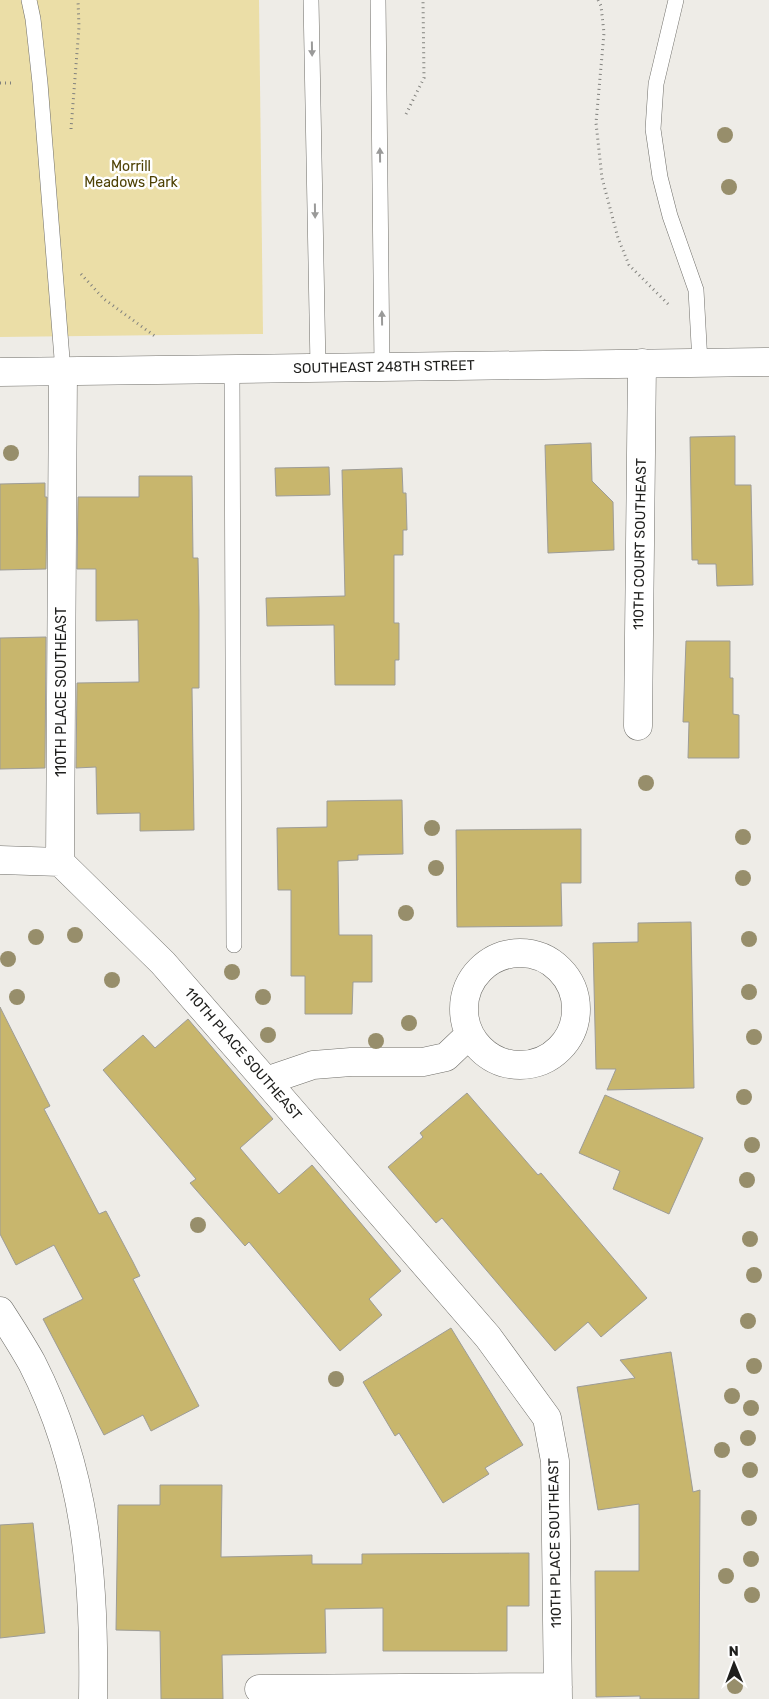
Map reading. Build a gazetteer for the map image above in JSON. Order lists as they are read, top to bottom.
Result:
{
  "streets": {
    "street": ["SOUTHEAST 248TH STREET", "110TH COURT SOUTHEAST", "110TH PLACE SOUTHEAST"]
  },
  "crossings": [
    ["SOUTHEAST 248TH STREET", "110TH COURT SOUTHEAST"],
    ["SOUTHEAST 248TH STREET", "110TH PLACE SOUTHEAST"]
  ],
  "parks": ["Morrill Meadows Park"],
  "north": "top"
}
